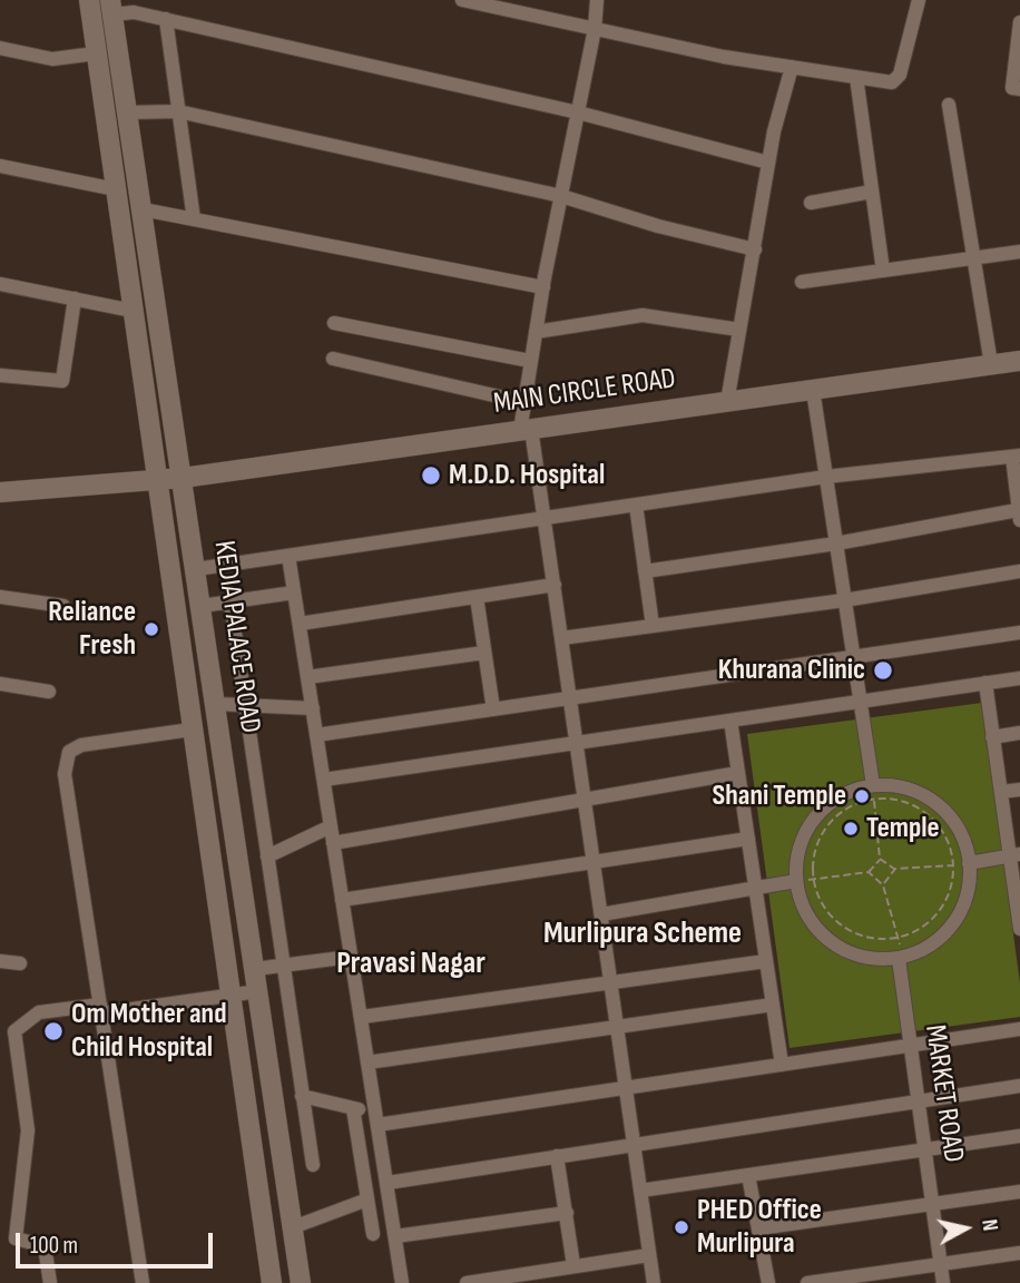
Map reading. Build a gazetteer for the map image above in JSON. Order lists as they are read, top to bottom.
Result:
{
  "streets": {
    "street": ["MAIN CIRCLE ROAD", "KEDIA PALACE ROAD", "MARKET ROAD"]
  },
  "crossings": [
    ["MAIN CIRCLE ROAD", "KEDIA PALACE ROAD"]
  ],
  "districts": ["Murlipura Scheme", "Pravasi Nagar"],
  "places": [
    "M.D.D. Hospital",
    "Reliance Fresh",
    "Khurana Clinic",
    "Shani Temple",
    "Temple",
    "Om Mother and Child Hospital",
    "PHED Office Murlipura"
  ],
  "scale_bar": "100 m",
  "north": "right"
}
